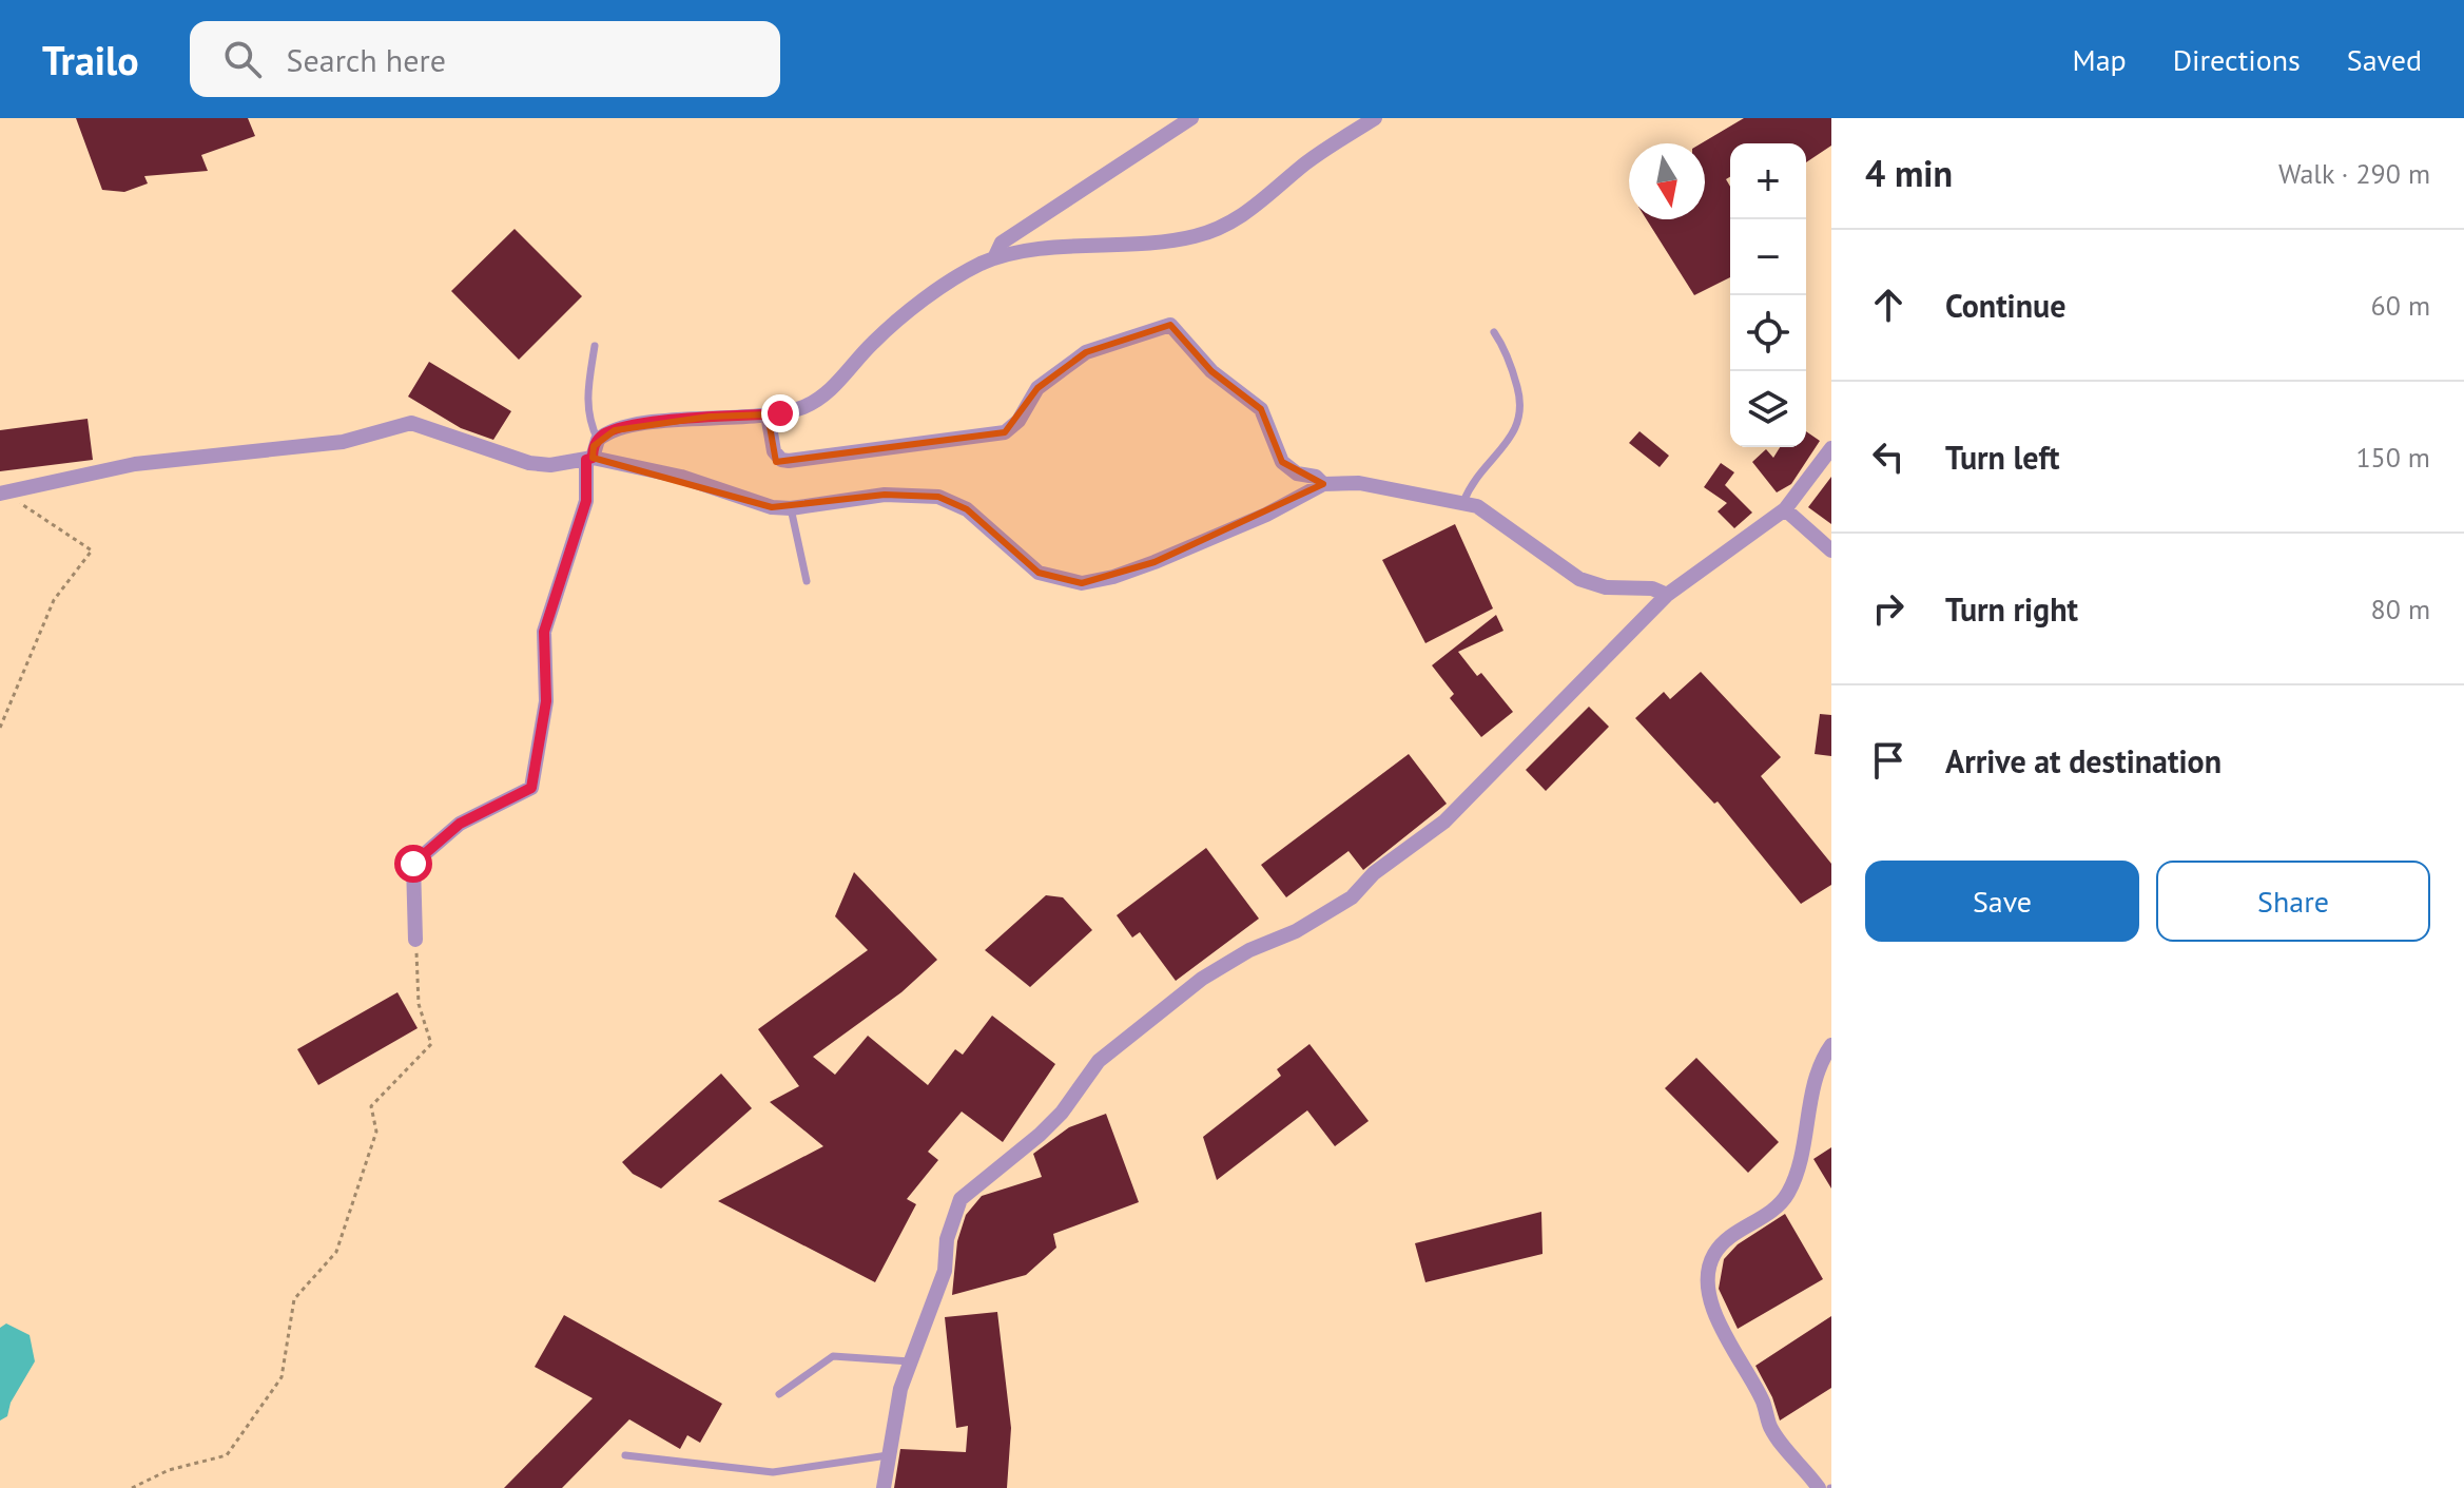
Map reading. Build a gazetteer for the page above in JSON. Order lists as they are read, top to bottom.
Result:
{
  "north": "bottom",
  "page": {
    "header": "Trailo",
    "search": "Search here",
    "nav": ["Map", "Directions", "Saved"],
    "heading": ["4 min", "Walk · 290 m"],
    "map_buttons": ["+", "−"],
    "list": [
      ["Continue", "60 m"],
      ["Turn left", "150 m"],
      ["Turn right", "80 m"],
      "Arrive at destination"
    ],
    "buttons": ["Save", "Share"]
  }
}
